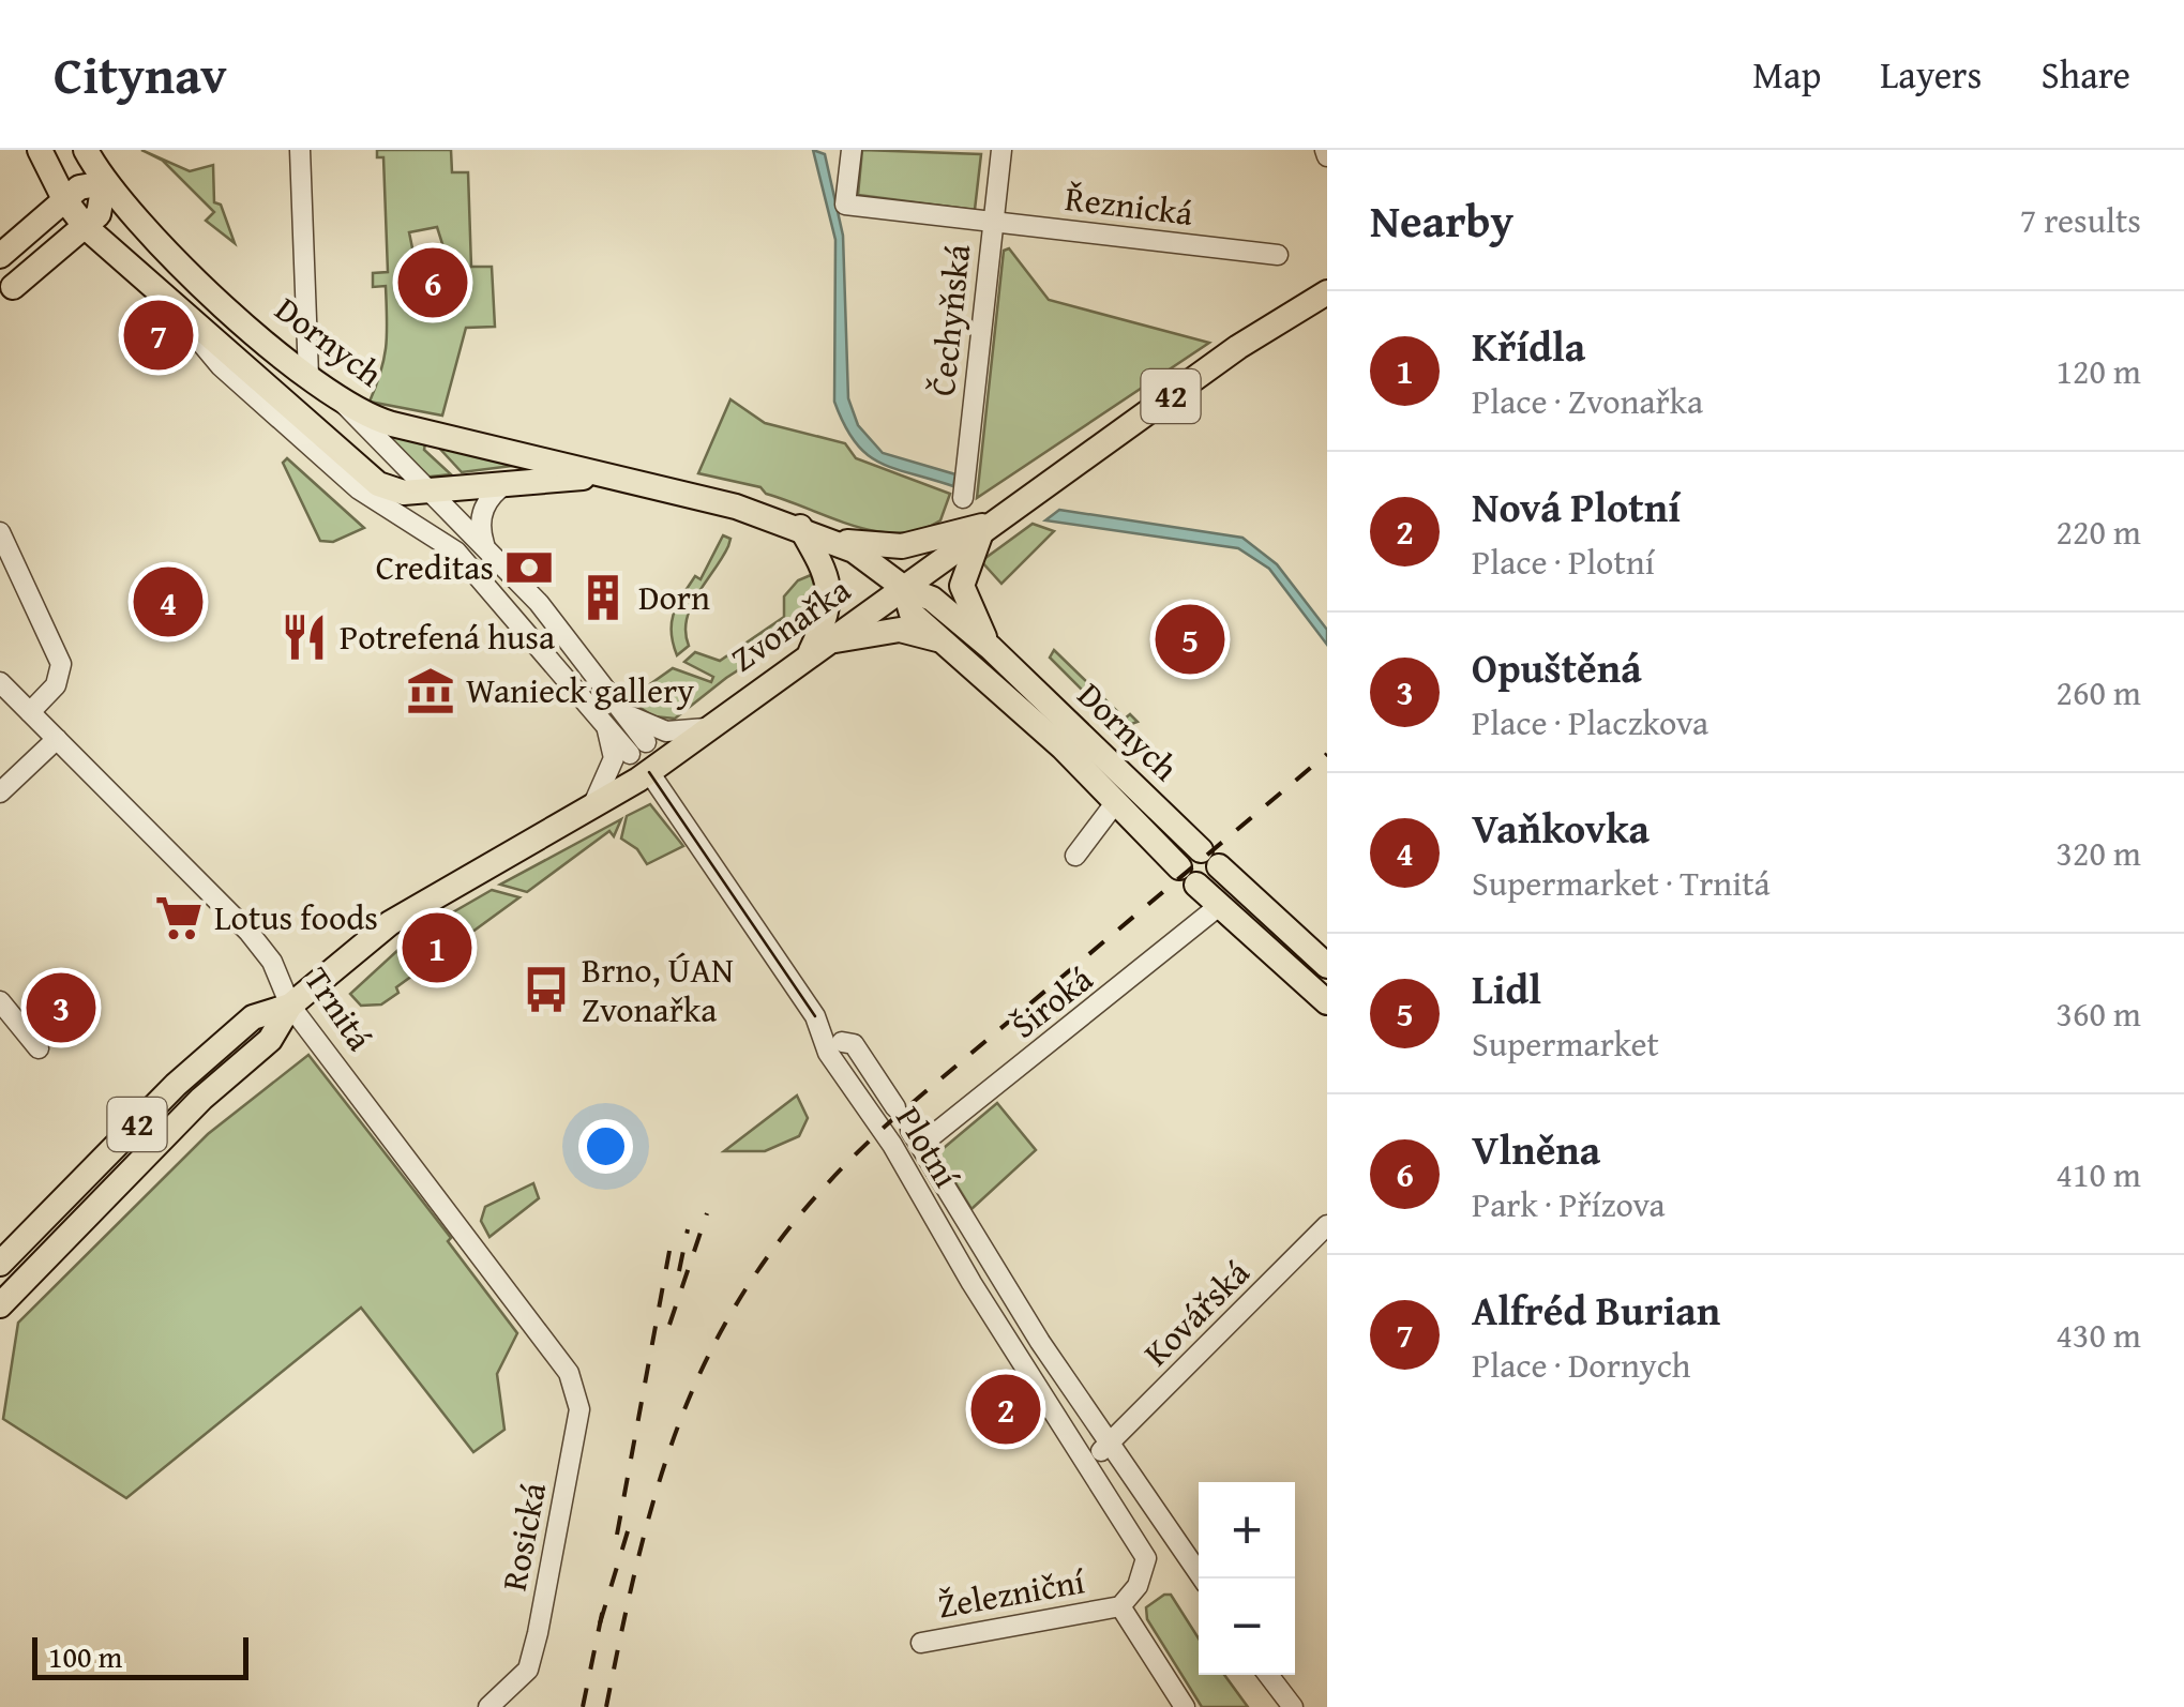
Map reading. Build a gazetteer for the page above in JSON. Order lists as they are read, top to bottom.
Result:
{
  "streets": {
    "main road": ["Dornych", "42", "Zvonařka"],
    "street": [
      "Řeznická",
      "Čechyňská",
      "Široká",
      "Trnitá",
      "Plotní",
      "Kovářská",
      "Rosická",
      "Železniční"
    ]
  },
  "crossings": [
    ["Řeznická", "Čechyňská"],
    ["Dornych", "Zvonařka"],
    ["Dornych", "Široká"],
    ["42", "Zvonařka"],
    ["42", "Trnitá"],
    ["Zvonařka", "Trnitá"],
    ["Zvonařka", "Plotní"],
    ["Široká", "Plotní"],
    ["Trnitá", "Rosická"],
    ["Plotní", "Kovářská"],
    ["Plotní", "Železniční"]
  ],
  "places": {
    "bank": ["Creditas"],
    "building": ["Dorn"],
    "restaurant": ["Potrefená husa"],
    "museum": ["Wanieck gallery"],
    "supermarket": ["Lotus foods"],
    "bus stop": ["Brno, ÚAN Zvonařka"]
  },
  "scale_bar": "100 m",
  "page": {
    "header": "Citynav",
    "nav": ["Map", "Layers", "Share"],
    "heading": ["Nearby", "7 results"],
    "pins": [
      "6",
      "7",
      "4",
      "5",
      "1",
      "3",
      "2"
    ],
    "list": [
      {
        "mark": "1",
        "name": "Křídla",
        "note": "Place · Zvonařka",
        "value": "120 m"
      },
      {
        "mark": "2",
        "name": "Nová Plotní",
        "note": "Place · Plotní",
        "value": "220 m"
      },
      {
        "mark": "3",
        "name": "Opuštěná",
        "note": "Place · Placzkova",
        "value": "260 m"
      },
      {
        "mark": "4",
        "name": "Vaňkovka",
        "note": "Supermarket · Trnitá",
        "value": "320 m"
      },
      {
        "mark": "5",
        "name": "Lidl",
        "note": "Supermarket",
        "value": "360 m"
      },
      {
        "mark": "6",
        "name": "Vlněna",
        "note": "Park · Přízova",
        "value": "410 m"
      },
      {
        "mark": "7",
        "name": "Alfréd Burian",
        "note": "Place · Dornych",
        "value": "430 m"
      }
    ],
    "map_buttons": ["+", "−"],
    "scale": "100 m"
  }
}
